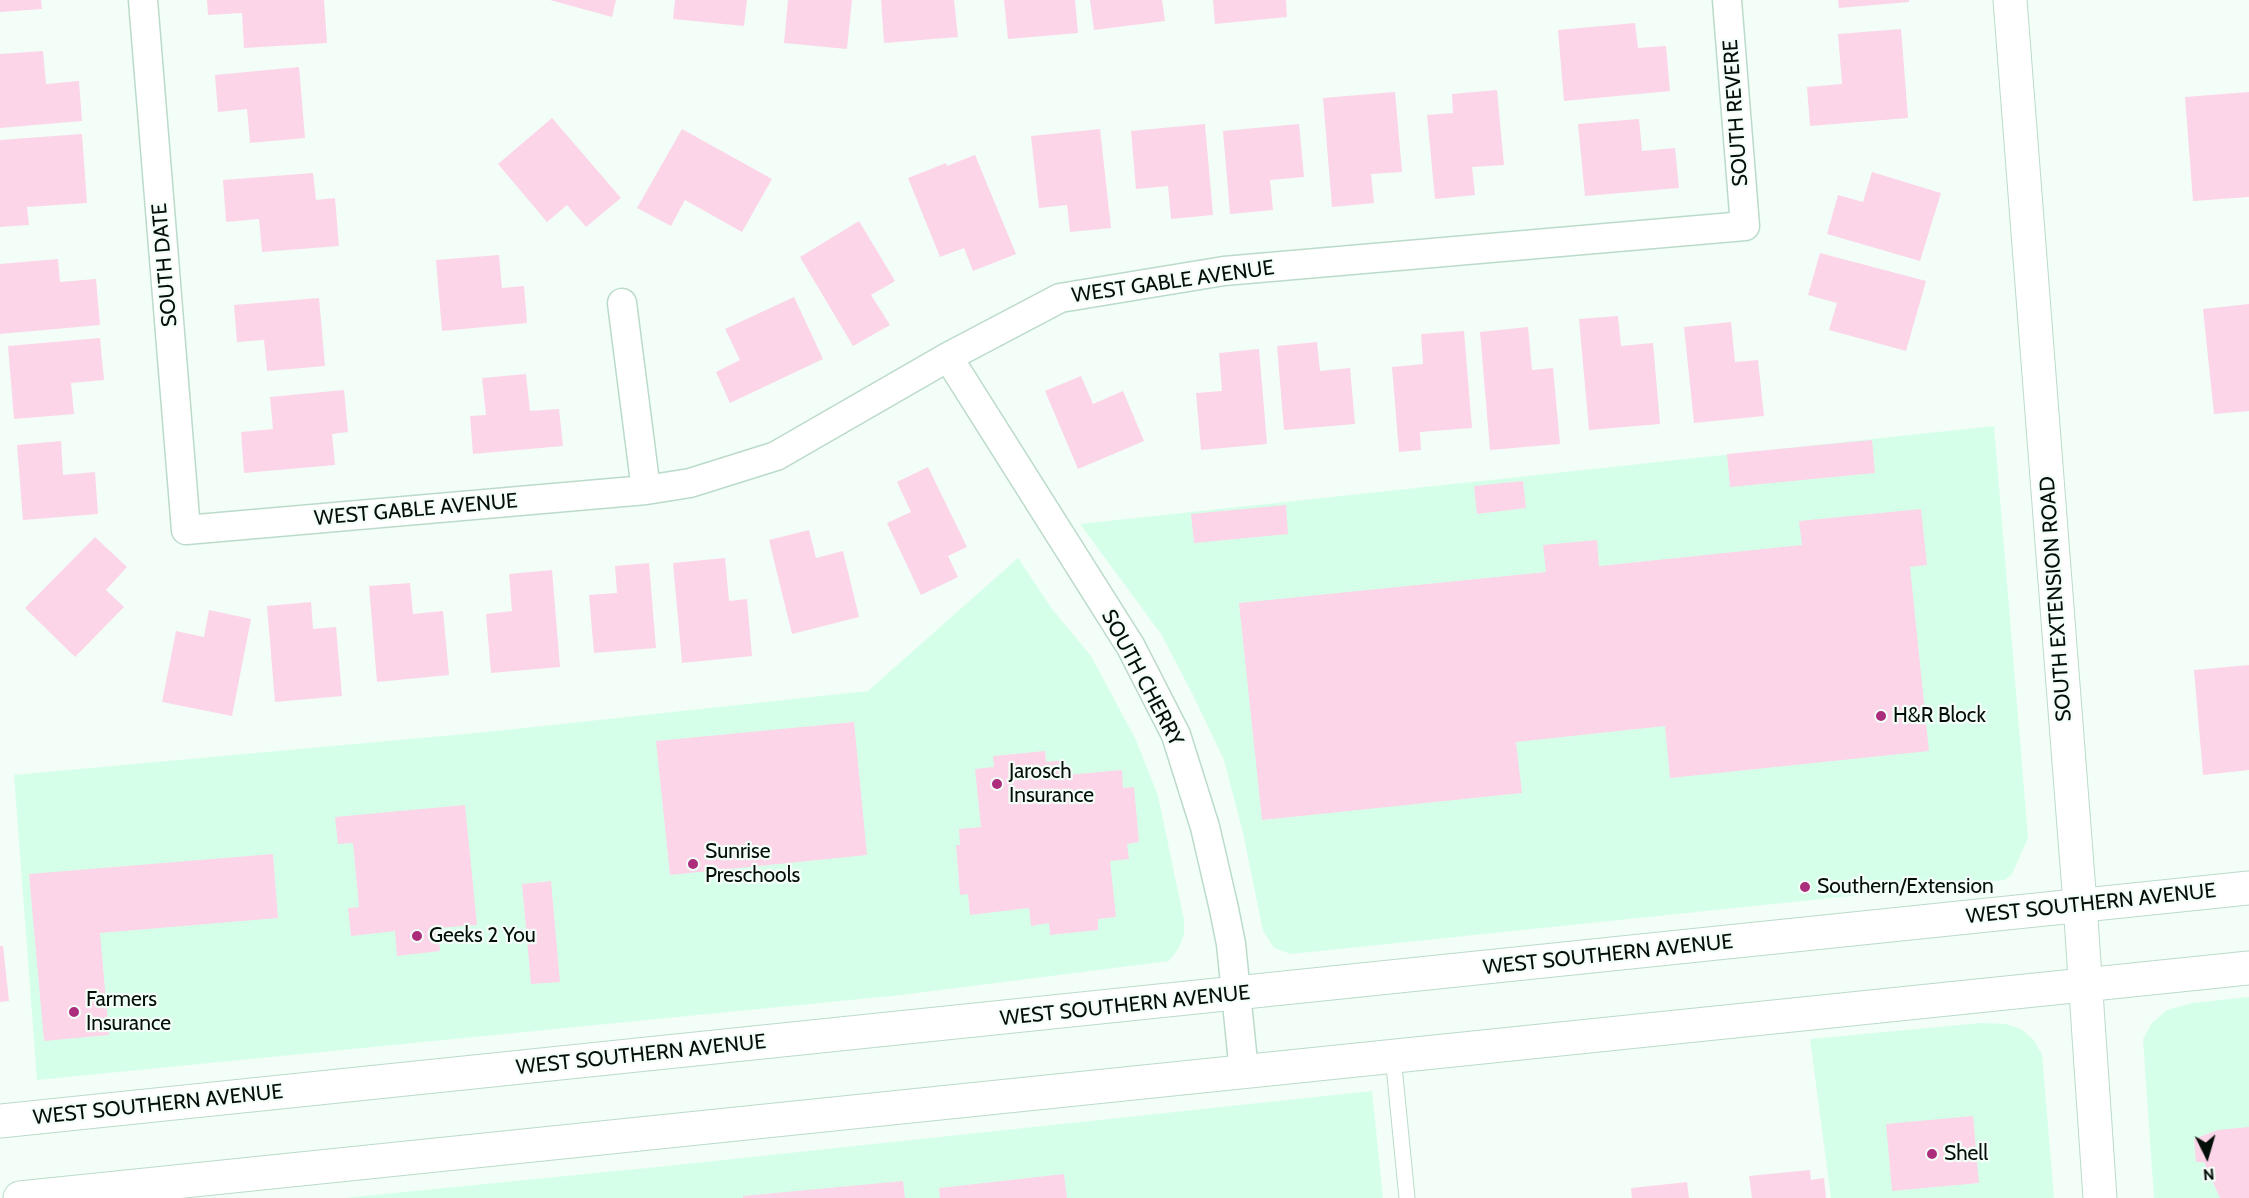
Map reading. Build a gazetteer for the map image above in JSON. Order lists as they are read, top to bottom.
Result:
{
  "streets": {
    "main road": ["SOUTH EXTENSION ROAD", "WEST SOUTHERN AVENUE"],
    "street": [
      "SOUTH REVERE",
      "SOUTH DATE",
      "WEST GABLE AVENUE",
      "SOUTH CHERRY"
    ]
  },
  "crossings": [
    ["SOUTH REVERE", "WEST GABLE AVENUE"],
    ["SOUTH DATE", "WEST GABLE AVENUE"],
    ["WEST GABLE AVENUE", "SOUTH CHERRY"],
    ["SOUTH EXTENSION ROAD", "WEST SOUTHERN AVENUE"],
    ["SOUTH CHERRY", "WEST SOUTHERN AVENUE"]
  ],
  "places": [
    "H&R Block",
    "Jarosch Insurance",
    "Sunrise Preschools",
    "Southern/Extension",
    "Geeks 2 You",
    "Farmers Insurance",
    "Shell"
  ],
  "north": "bottom"
}
